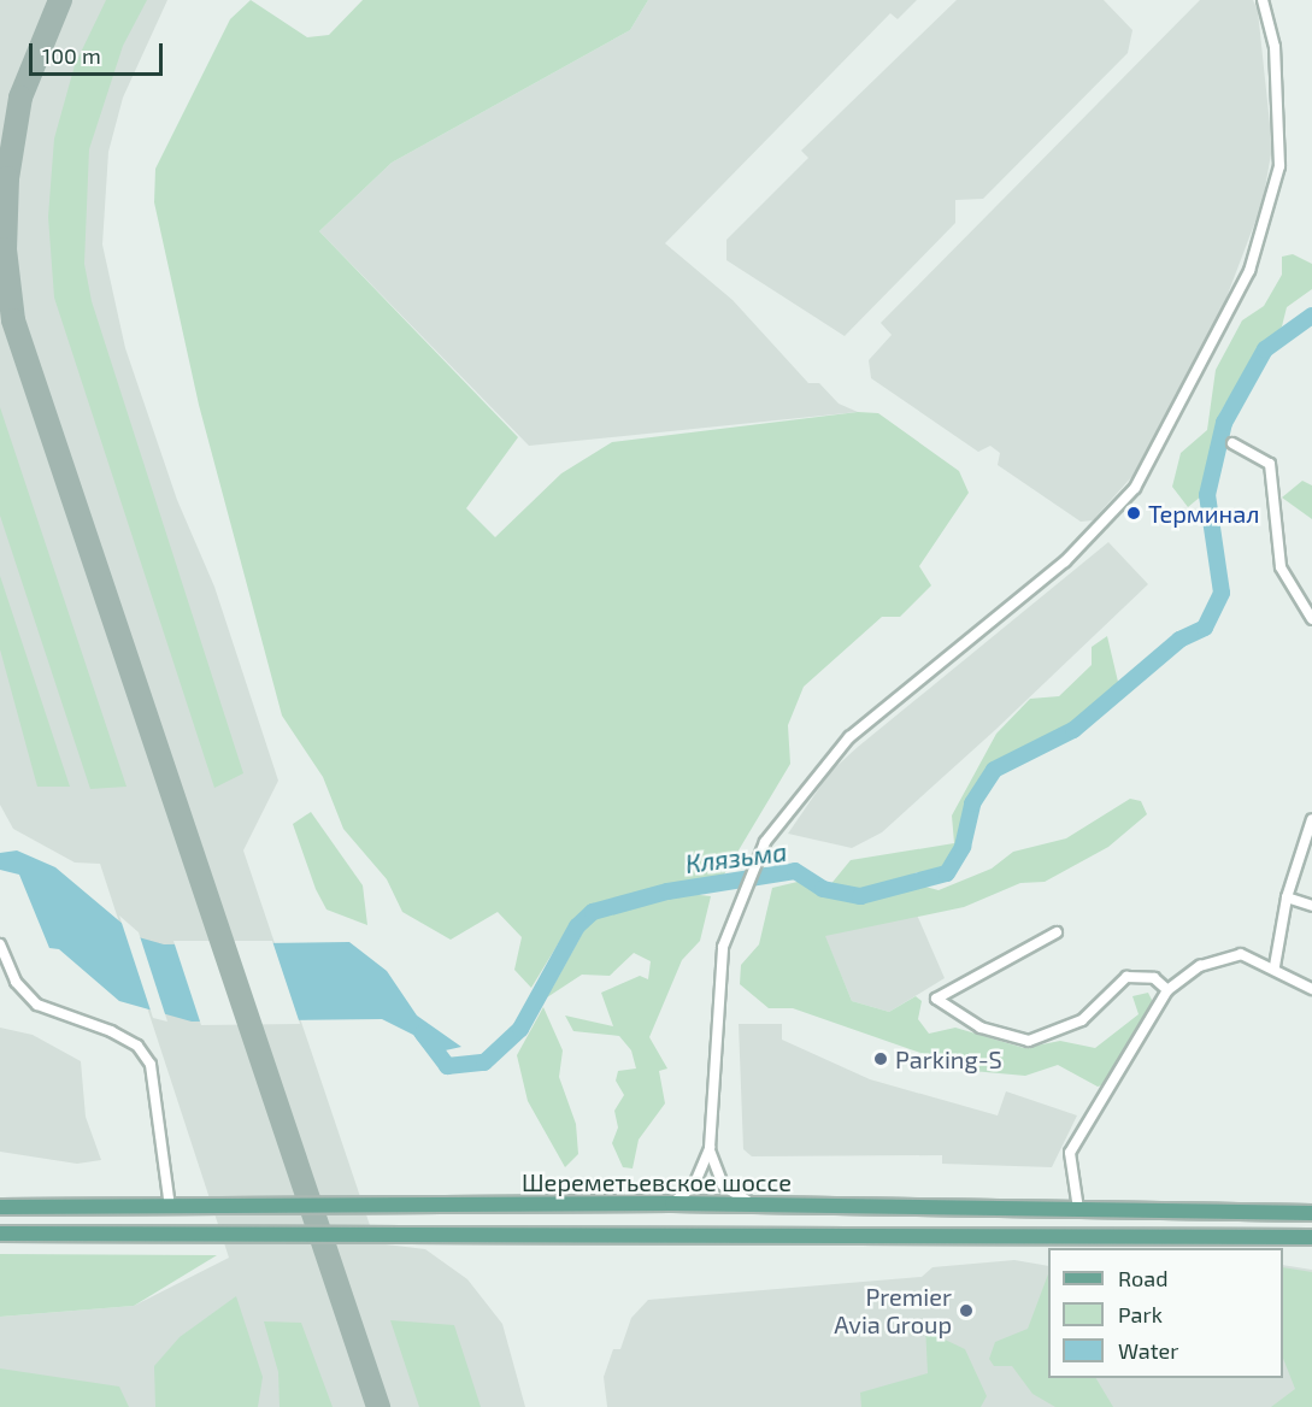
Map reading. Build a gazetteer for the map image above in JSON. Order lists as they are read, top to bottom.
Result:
{
  "streets": {
    "main road": ["Шереметьевское шоссе"]
  },
  "water": ["Клязьма"],
  "places": ["Терминал", "Parking-S", "Premier Avia Group"],
  "legend": ["Road", "Park", "Water"],
  "scale_bar": "100 m"
}
